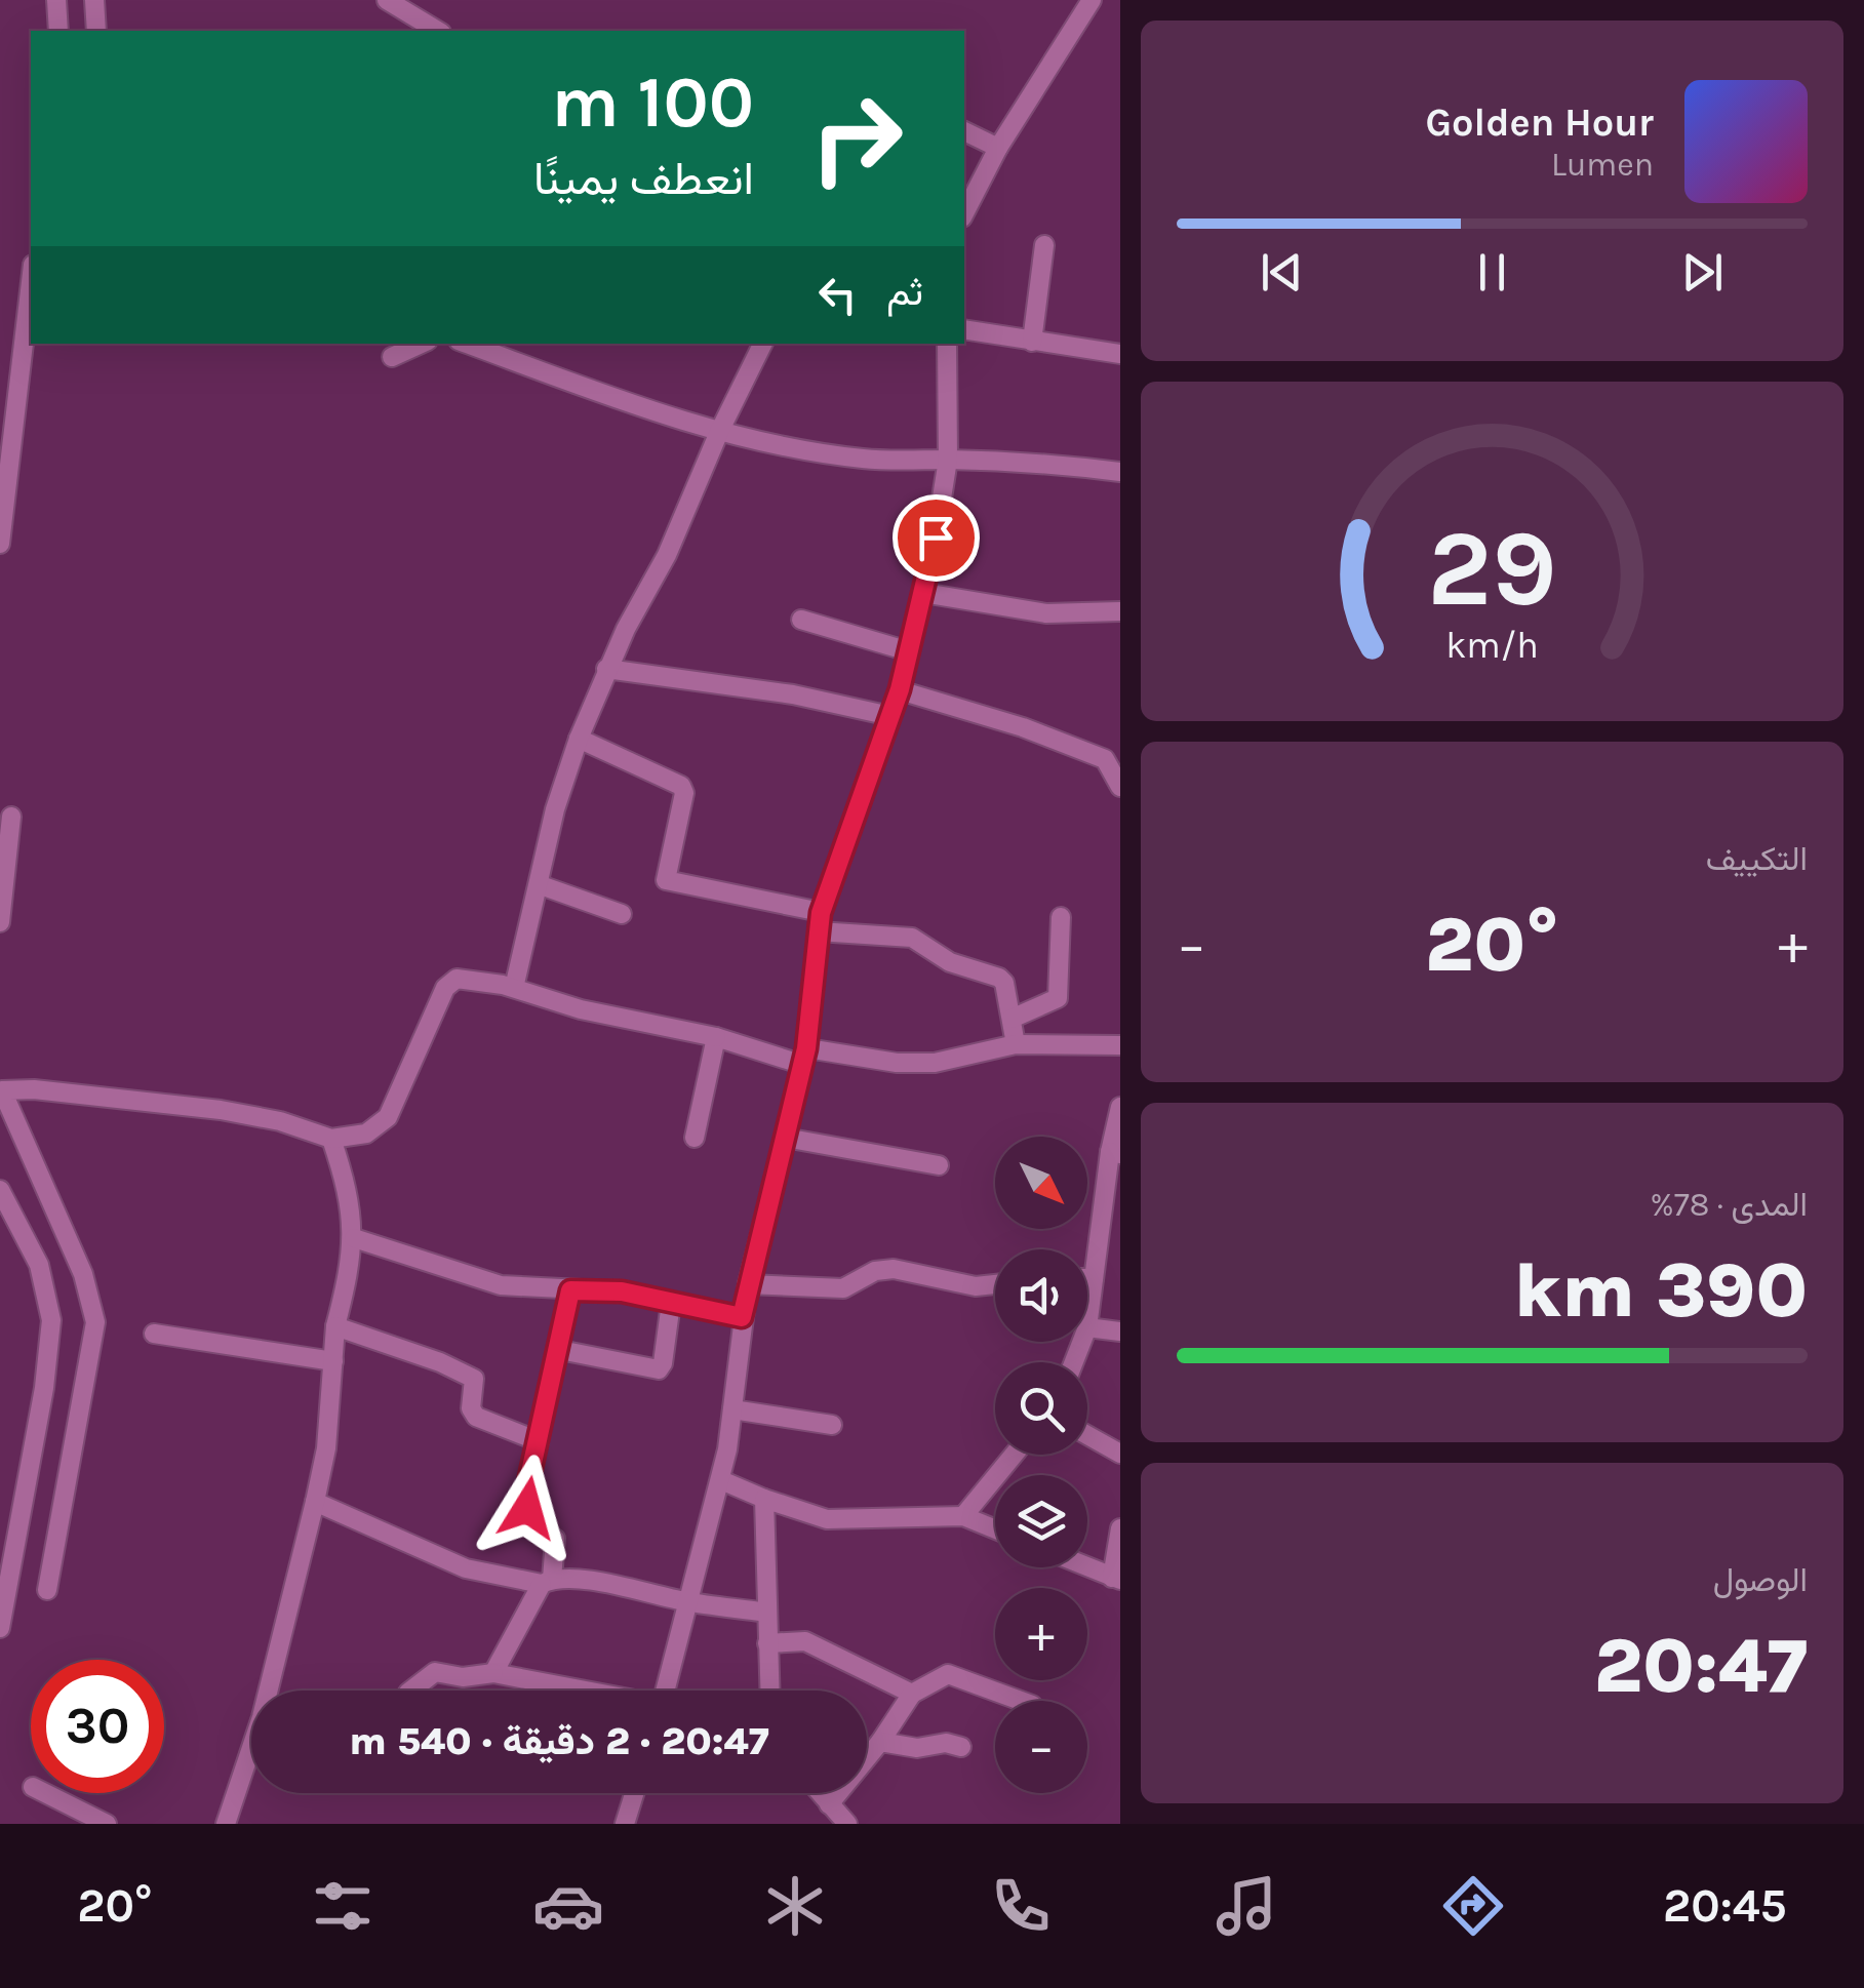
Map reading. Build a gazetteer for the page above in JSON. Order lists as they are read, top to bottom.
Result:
{
  "north": "bottom right",
  "page": {
    "turn": ["100 m", "انعطف يمينًا"],
    "song": ["Golden Hour", "Lumen"],
    "then": "ثم",
    "tile": [
      "التكييف",
      ["المدى · 78%", "390 km"],
      ["الوصول", "20:47"]
    ],
    "heat": ["−", "20°", "+"],
    "map_buttons": ["+", "−"],
    "limit": "30",
    "trip": "20:47 · 2 دقيقة · 540 m",
    "tabs": ["20:45", "20°"],
    "gauge": ["29", "km/h"]
  }
}
